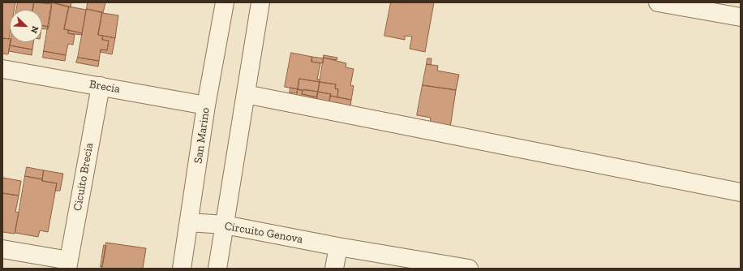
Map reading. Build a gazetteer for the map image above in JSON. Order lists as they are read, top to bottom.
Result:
{
  "streets": {
    "street": [
      "Brecia",
      "San Marino",
      "Cicuito Brecia",
      "Circuito Genova"
    ]
  },
  "crossings": [
    ["Brecia", "San Marino"],
    ["Brecia", "Cicuito Brecia"],
    ["San Marino", "Circuito Genova"]
  ],
  "north": "bottom right"
}
